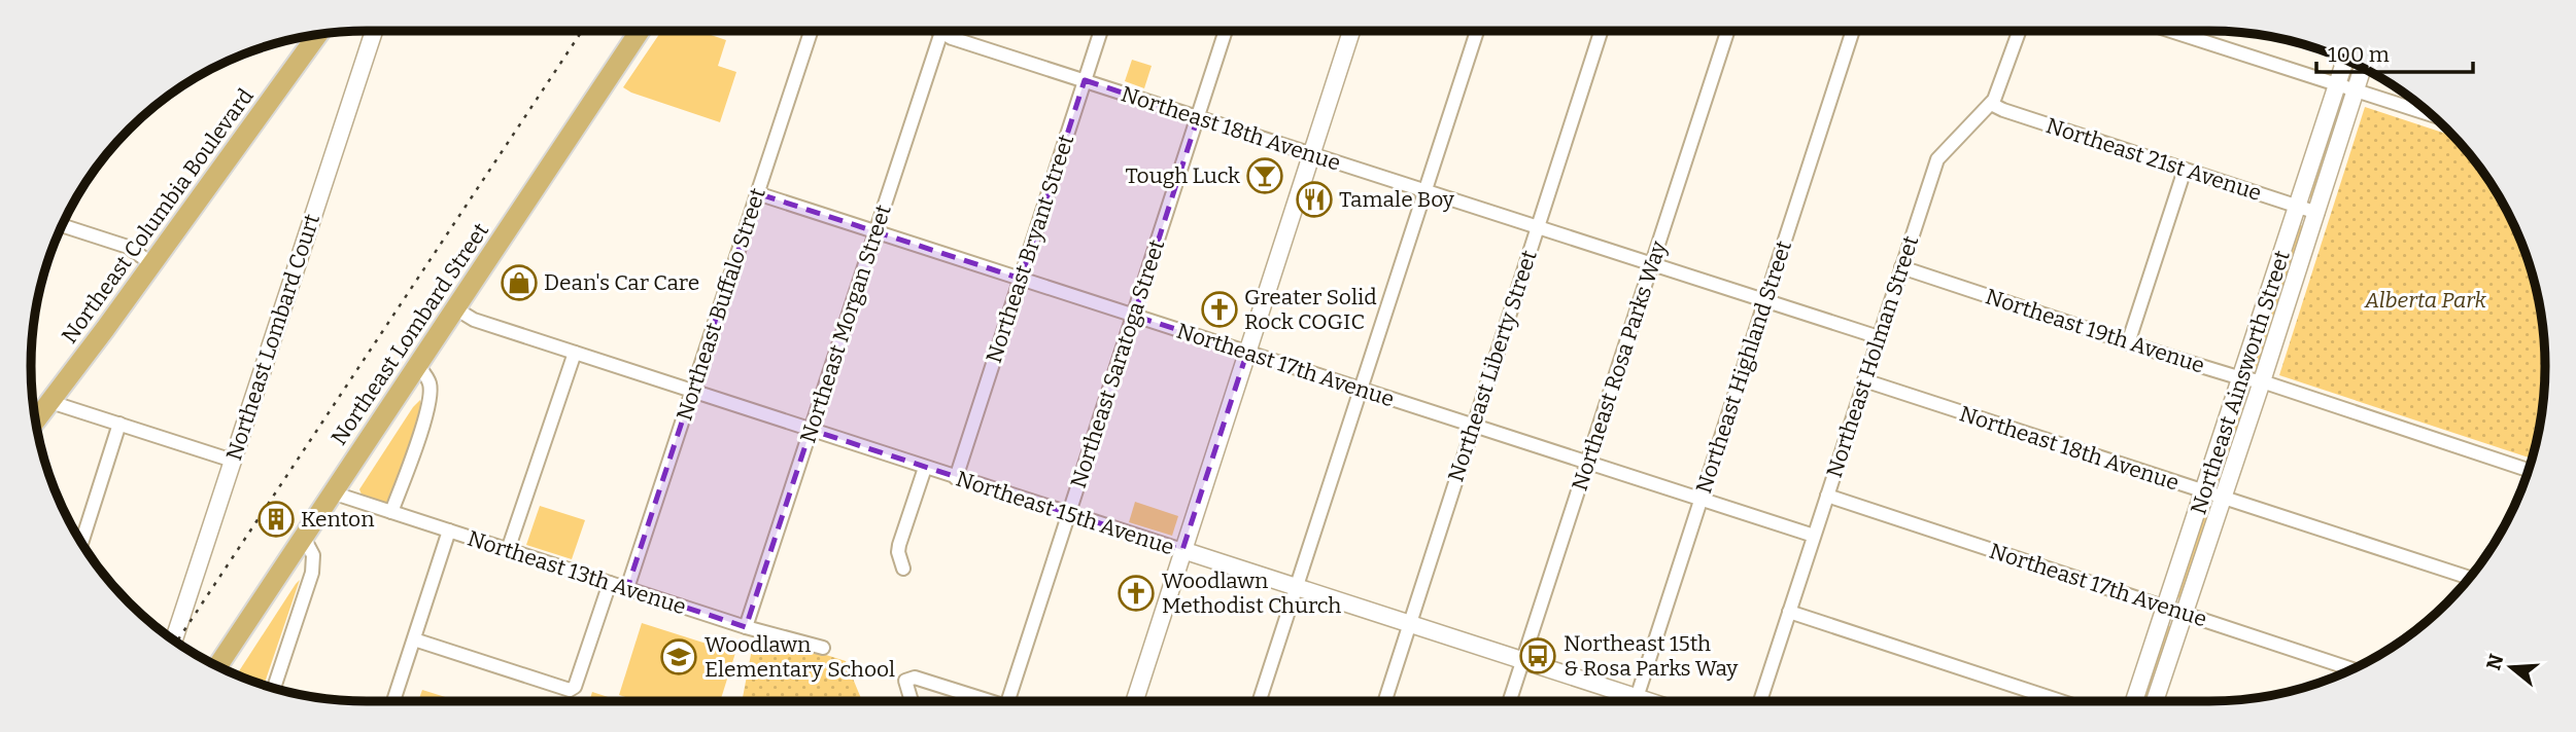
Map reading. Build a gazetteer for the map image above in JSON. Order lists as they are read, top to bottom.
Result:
{
  "streets": {
    "main road": ["Northeast Columbia Boulevard", "Northeast Lombard Street"],
    "street": [
      "Northeast 18th Avenue",
      "Northeast 21st Avenue",
      "Northeast Bryant Street",
      "Northeast Buffalo Street",
      "Northeast Morgan Street",
      "Northeast 19th Avenue",
      "Northeast Lombard Court",
      "Northeast Holman Street",
      "Northeast Saratoga Street",
      "Northeast 17th Avenue",
      "Northeast Liberty Street",
      "Northeast Rosa Parks Way",
      "Northeast Highland Street",
      "Northeast Ainsworth Street",
      "Northeast 15th Avenue",
      "Northeast 13th Avenue"
    ]
  },
  "crossings": [
    ["Northeast 18th Avenue", "Northeast Bryant Street"],
    ["Northeast 18th Avenue", "Northeast Holman Street"],
    ["Northeast 18th Avenue", "Northeast Saratoga Street"],
    ["Northeast 18th Avenue", "Northeast Liberty Street"],
    ["Northeast 18th Avenue", "Northeast Rosa Parks Way"],
    ["Northeast 18th Avenue", "Northeast Highland Street"],
    ["Northeast 18th Avenue", "Northeast Ainsworth Street"],
    ["Northeast 21st Avenue", "Northeast Holman Street"],
    ["Northeast 21st Avenue", "Northeast Ainsworth Street"],
    ["Northeast Bryant Street", "Northeast 17th Avenue"],
    ["Northeast Bryant Street", "Northeast 15th Avenue"],
    ["Northeast Buffalo Street", "Northeast 17th Avenue"],
    ["Northeast Buffalo Street", "Northeast 15th Avenue"],
    ["Northeast Buffalo Street", "Northeast 13th Avenue"],
    ["Northeast Morgan Street", "Northeast 17th Avenue"],
    ["Northeast Morgan Street", "Northeast 15th Avenue"],
    ["Northeast Morgan Street", "Northeast 13th Avenue"],
    ["Northeast 19th Avenue", "Northeast Holman Street"],
    ["Northeast 19th Avenue", "Northeast Ainsworth Street"],
    ["Northeast Lombard Street", "Northeast 15th Avenue"],
    ["Northeast Lombard Street", "Northeast 13th Avenue"],
    ["Northeast Holman Street", "Northeast 17th Avenue"],
    ["Northeast Saratoga Street", "Northeast 17th Avenue"],
    ["Northeast Saratoga Street", "Northeast 15th Avenue"],
    ["Northeast 17th Avenue", "Northeast Liberty Street"],
    ["Northeast 17th Avenue", "Northeast Rosa Parks Way"],
    ["Northeast 17th Avenue", "Northeast Highland Street"],
    ["Northeast 17th Avenue", "Northeast Ainsworth Street"],
    ["Northeast Liberty Street", "Northeast 15th Avenue"],
    ["Northeast Rosa Parks Way", "Northeast 15th Avenue"]
  ],
  "parks": ["Alberta Park"],
  "places": {
    "bar": ["Tough Luck"],
    "restaurant": ["Tamale Boy"],
    "shop": ["Dean's Car Care"],
    "church": ["Greater Solid Rock COGIC", "Woodlawn Methodist Church"],
    "building": ["Kenton"],
    "bus stop": ["Northeast 15th & Rosa Parks Way"],
    "school or university": ["Woodlawn Elementary School"]
  },
  "scale_bar": "100 m",
  "north": "left"
}
